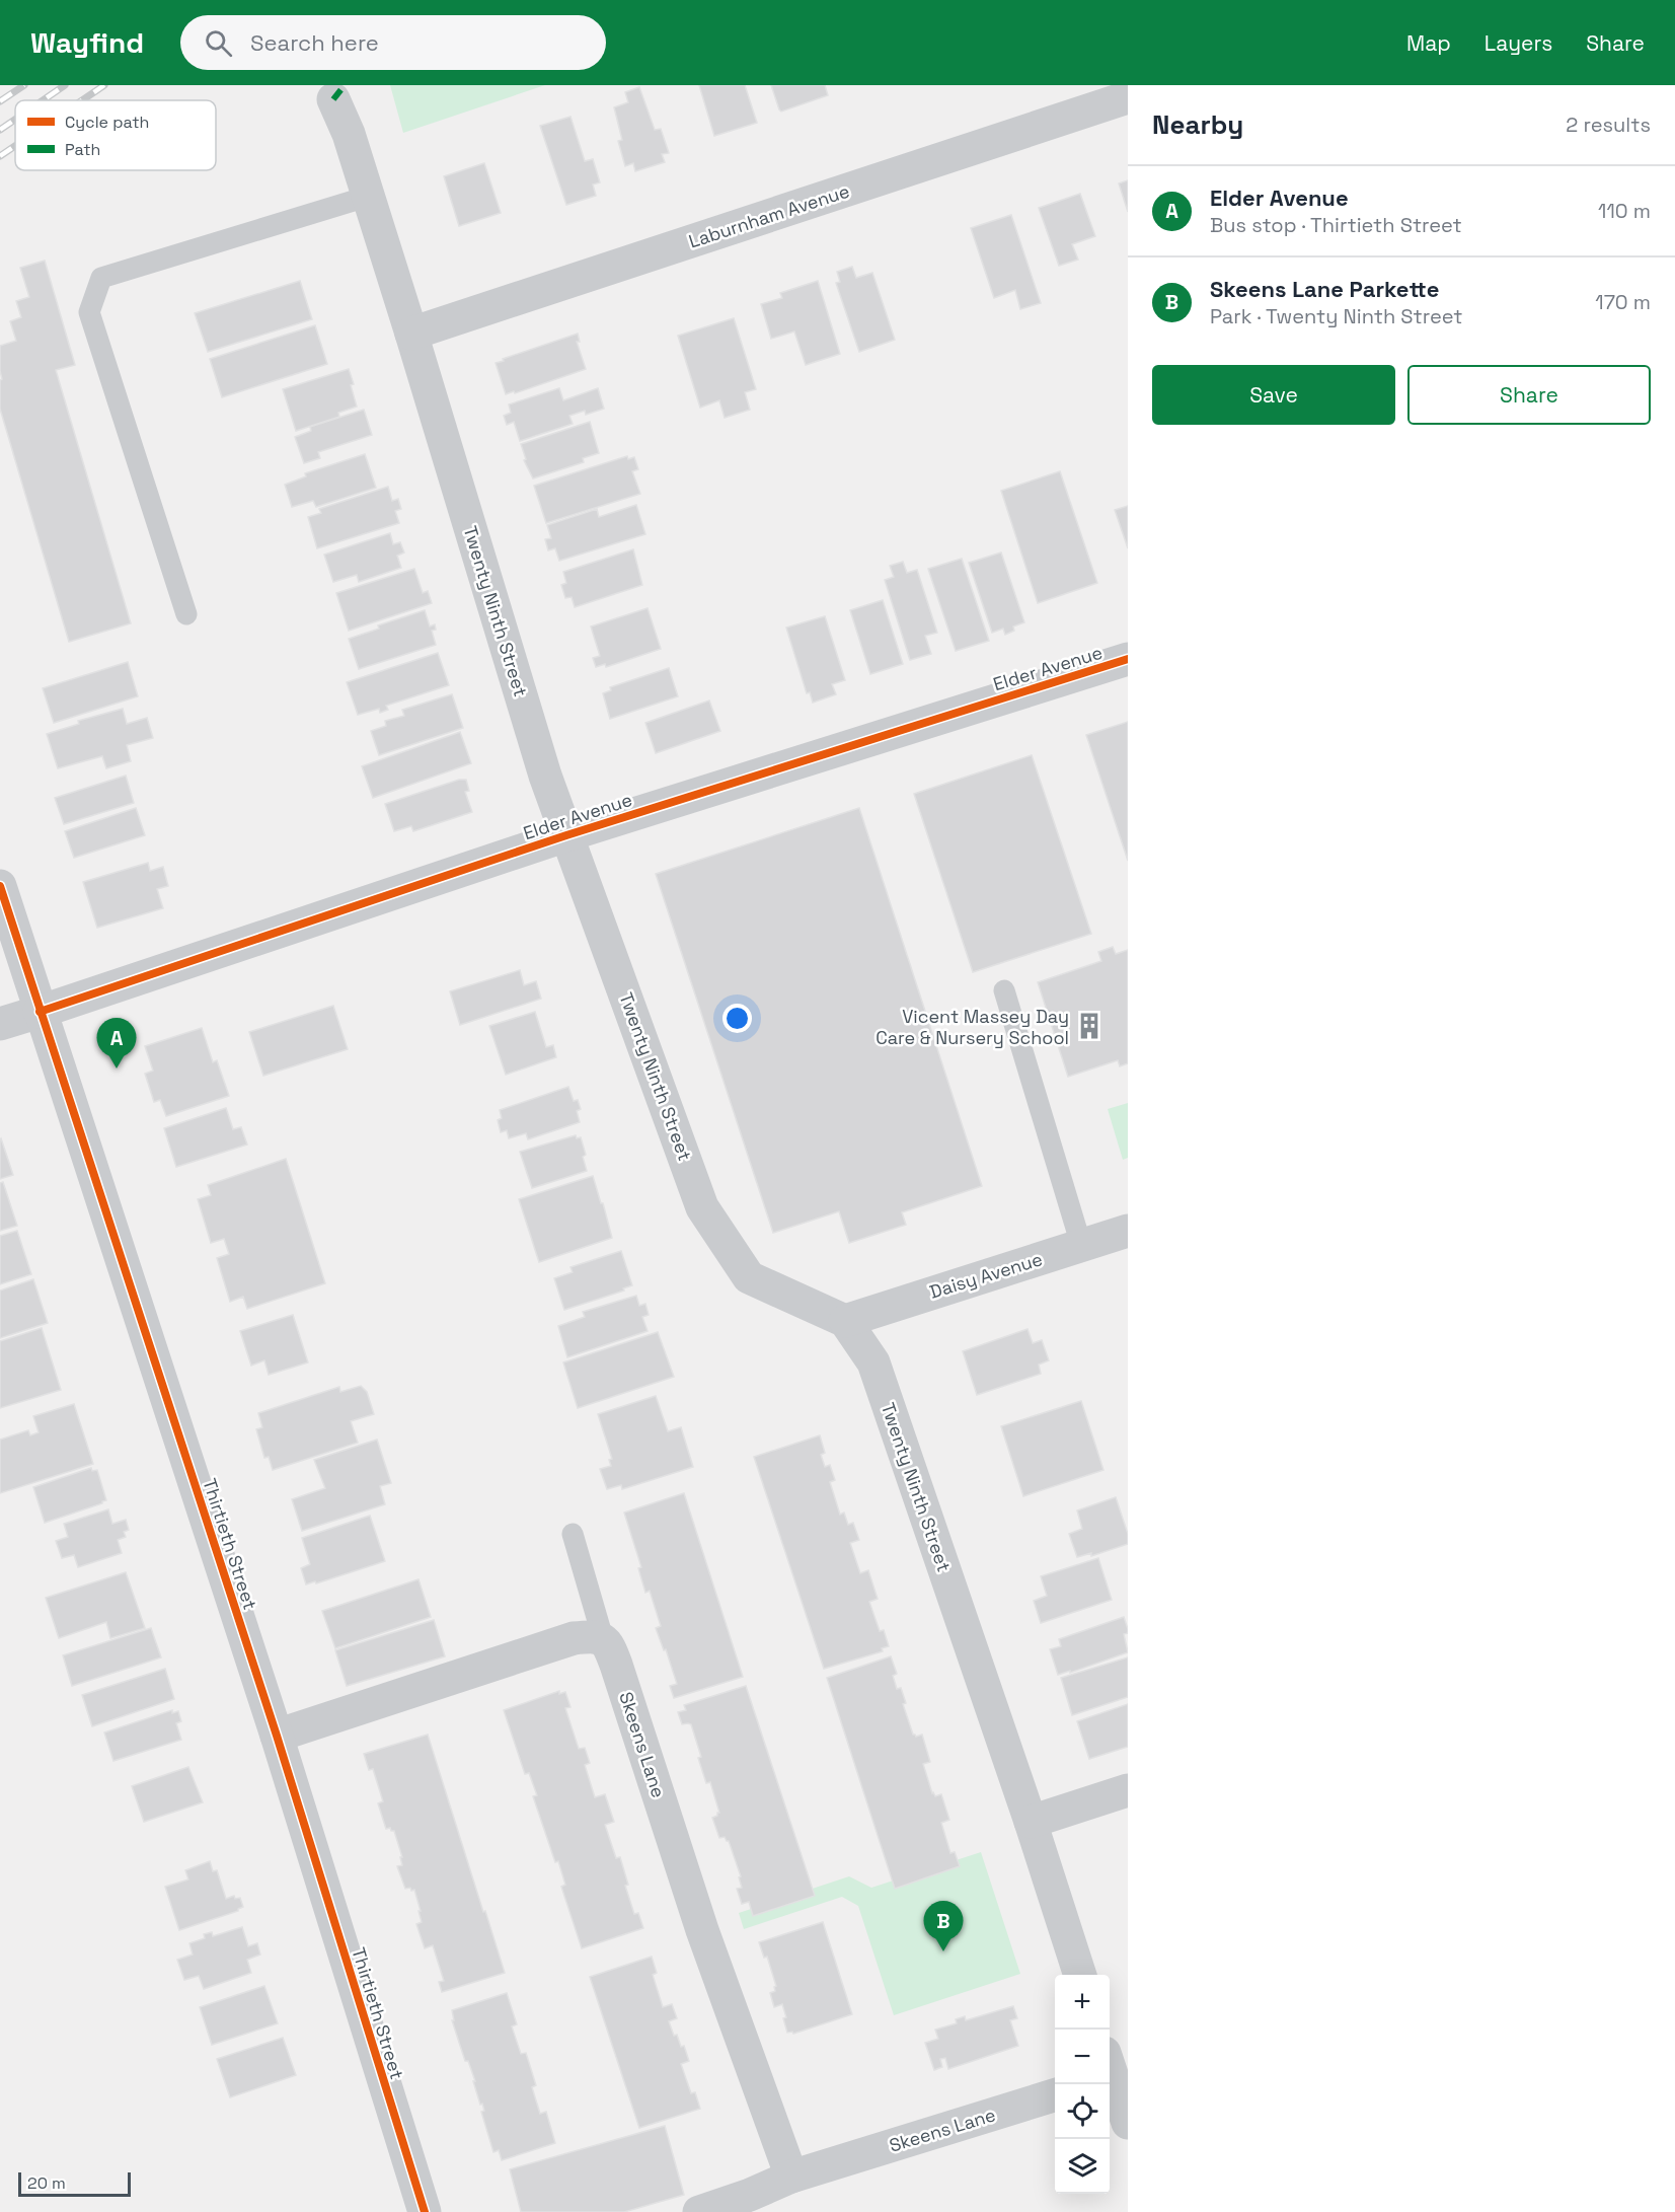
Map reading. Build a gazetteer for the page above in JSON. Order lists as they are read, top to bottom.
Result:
{
  "streets": {
    "street": [
      "Laburnham Avenue",
      "Twenty Ninth Street",
      "Elder Avenue",
      "Daisy Avenue",
      "Thirtieth Street",
      "Skeens Lane"
    ]
  },
  "crossings": [
    ["Laburnham Avenue", "Twenty Ninth Street"],
    ["Twenty Ninth Street", "Elder Avenue"],
    ["Twenty Ninth Street", "Daisy Avenue"],
    ["Elder Avenue", "Thirtieth Street"]
  ],
  "places": {
    "building": ["Vicent Massey Day Care & Nursery School"]
  },
  "legend": ["Cycle path", "Path"],
  "scale_bar": "20 m",
  "page": {
    "header": "Wayfind",
    "search": "Search here",
    "nav": ["Map", "Layers", "Share"],
    "heading": ["Nearby", "2 results"],
    "list": [
      {
        "mark": "A",
        "name": "Elder Avenue",
        "note": "Bus stop · Thirtieth Street",
        "value": "110 m"
      },
      {
        "mark": "B",
        "name": "Skeens Lane Parkette",
        "note": "Park · Twenty Ninth Street",
        "value": "170 m"
      }
    ],
    "buttons": ["Save", "Share"],
    "pins": ["A", "B"],
    "map_buttons": ["+", "−"],
    "scale": "20 m"
  }
}
